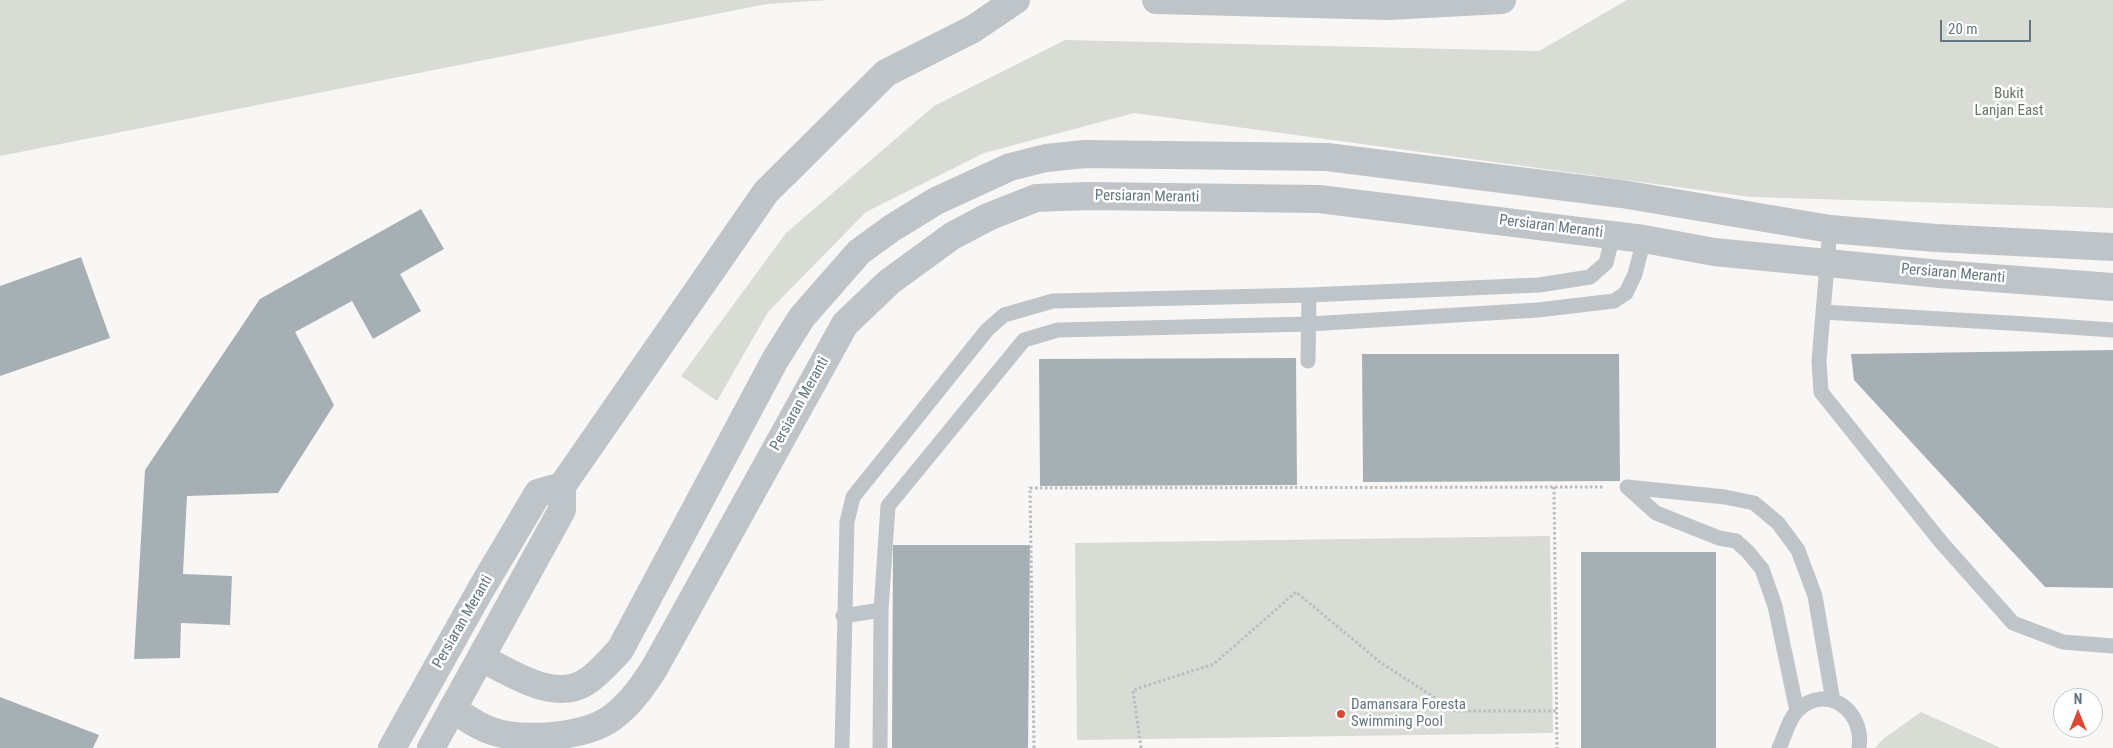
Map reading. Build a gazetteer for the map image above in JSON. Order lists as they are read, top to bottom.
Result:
{
  "streets": {
    "street": ["Persiaran Meranti"]
  },
  "parks": ["Bukit Lanjan East"],
  "places": ["Damansara Foresta Swimming Pool"],
  "scale_bar": "20 m",
  "north": "top"
}
